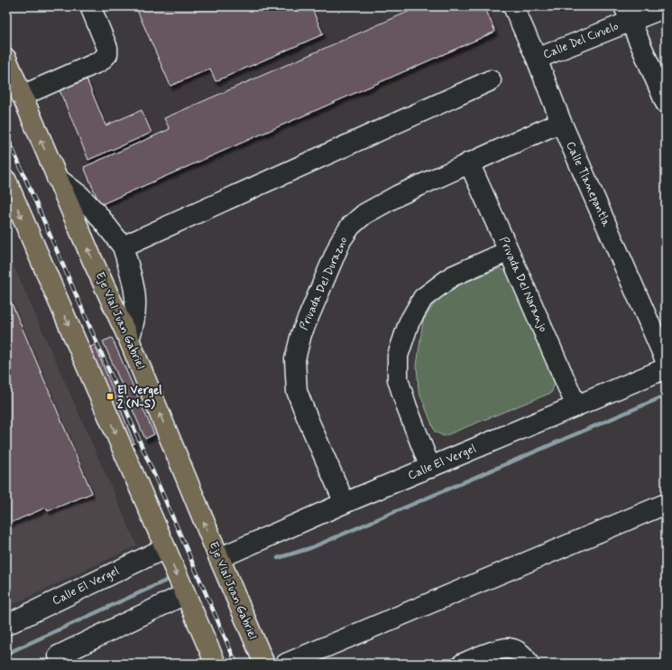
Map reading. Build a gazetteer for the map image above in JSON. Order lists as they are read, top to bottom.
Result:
{
  "streets": {
    "main road": ["Eje Vial Juan Gabriel"],
    "street": [
      "Calle Del Ciruelo",
      "Calle Tlanepantla",
      "Privada Del Durazno",
      "Privada Del Naranjo",
      "Calle El Vergel"
    ]
  },
  "crossings": [
    ["Calle Del Ciruelo", "Calle Tlanepantla"],
    ["Calle Tlanepantla", "Privada Del Durazno"],
    ["Privada Del Durazno", "Privada Del Naranjo"],
    ["Privada Del Durazno", "Calle El Vergel"],
    ["Privada Del Naranjo", "Calle El Vergel"],
    ["Eje Vial Juan Gabriel", "Calle El Vergel"]
  ],
  "places": {
    "transit": ["El Vergel 2 (N-S)"]
  }
}
